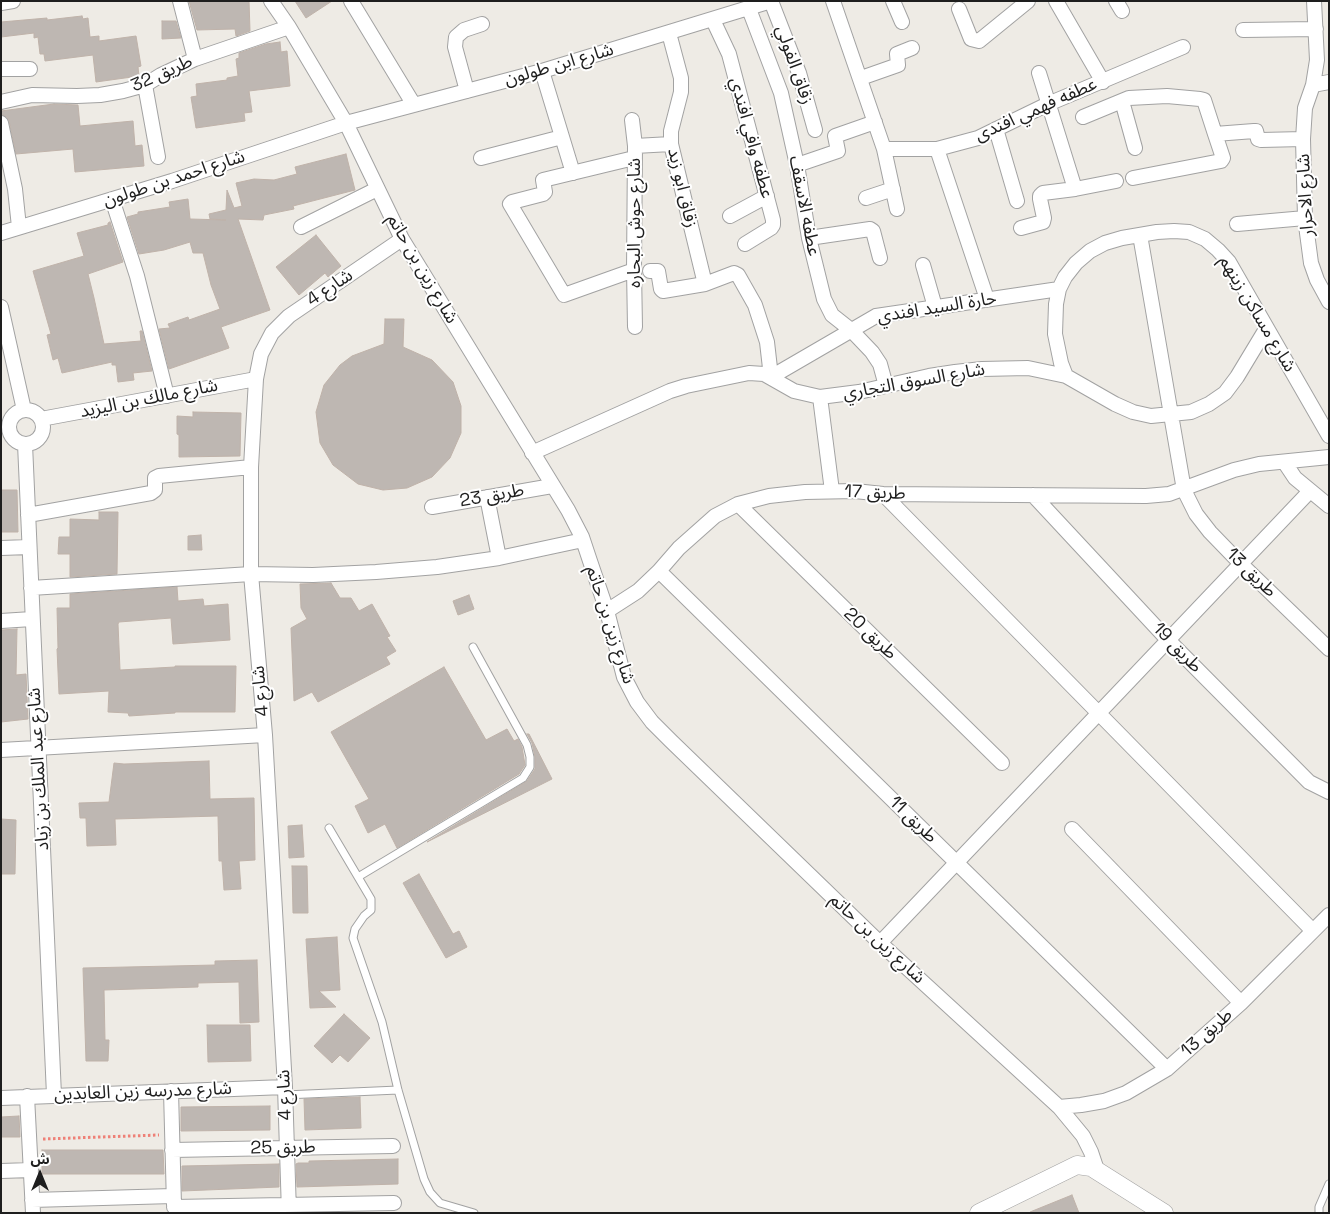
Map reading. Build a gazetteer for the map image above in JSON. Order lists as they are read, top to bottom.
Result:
{
  "streets": {
    "street": [
      "شارع ابن طولون",
      "زقاق الفولي",
      "طريق 32",
      "عطفه فهمي افندى",
      "عطفه وافي افندي",
      "شارع احمد بن طولون",
      "زقاق ابو زيد",
      "شارع الاحرار",
      "عطفه الاسقف",
      "شارع حوش البحاره",
      "شارع زين بن حاتم",
      "شارع 4",
      "حارة السيد افندي",
      "شارع مساكن زينهم",
      "شارع السوق التجاري",
      "شارع مالك بن اليزيد",
      "طريق 17",
      "طريق 23",
      "طريق 13",
      "طريق 20",
      "طريق 19",
      "شارع عبد الملك بن زياد",
      "طريق 11",
      "شارع مدرسه زين العابدين",
      "طريق 25"
    ]
  },
  "crossings": [
    ["شارع ابن طولون", "زقاق الفولي"],
    ["شارع ابن طولون", "عطفه وافي افندي"],
    ["شارع ابن طولون", "شارع احمد بن طولون"],
    ["شارع ابن طولون", "زقاق ابو زيد"],
    ["شارع ابن طولون", "عطفه الاسقف"],
    ["شارع ابن طولون", "شارع زين بن حاتم"],
    ["طريق 32", "شارع زين بن حاتم"],
    ["شارع احمد بن طولون", "شارع زين بن حاتم"],
    ["عطفه الاسقف", "حارة السيد افندي"],
    ["عطفه الاسقف", "شارع السوق التجاري"],
    ["شارع زين بن حاتم", "شارع 4"],
    ["شارع زين بن حاتم", "شارع السوق التجاري"],
    ["شارع زين بن حاتم", "طريق 17"],
    ["شارع زين بن حاتم", "طريق 23"],
    ["شارع زين بن حاتم", "طريق 13"],
    ["شارع 4", "شارع مالك بن اليزيد"],
    ["شارع 4", "شارع مدرسه زين العابدين"],
    ["شارع 4", "طريق 25"],
    ["حارة السيد افندي", "شارع مساكن زينهم"],
    ["حارة السيد افندي", "شارع السوق التجاري"],
    ["شارع مساكن زينهم", "شارع السوق التجاري"],
    ["شارع مساكن زينهم", "طريق 13"],
    ["شارع السوق التجاري", "طريق 13"],
    ["شارع مالك بن اليزيد", "شارع عبد الملك بن زياد"],
    ["طريق 17", "طريق 13"],
    ["طريق 17", "طريق 20"],
    ["طريق 17", "طريق 19"],
    ["طريق 17", "طريق 11"],
    ["طريق 13", "طريق 11"],
    ["شارع عبد الملك بن زياد", "شارع مدرسه زين العابدين"]
  ],
  "north": "top"
}
